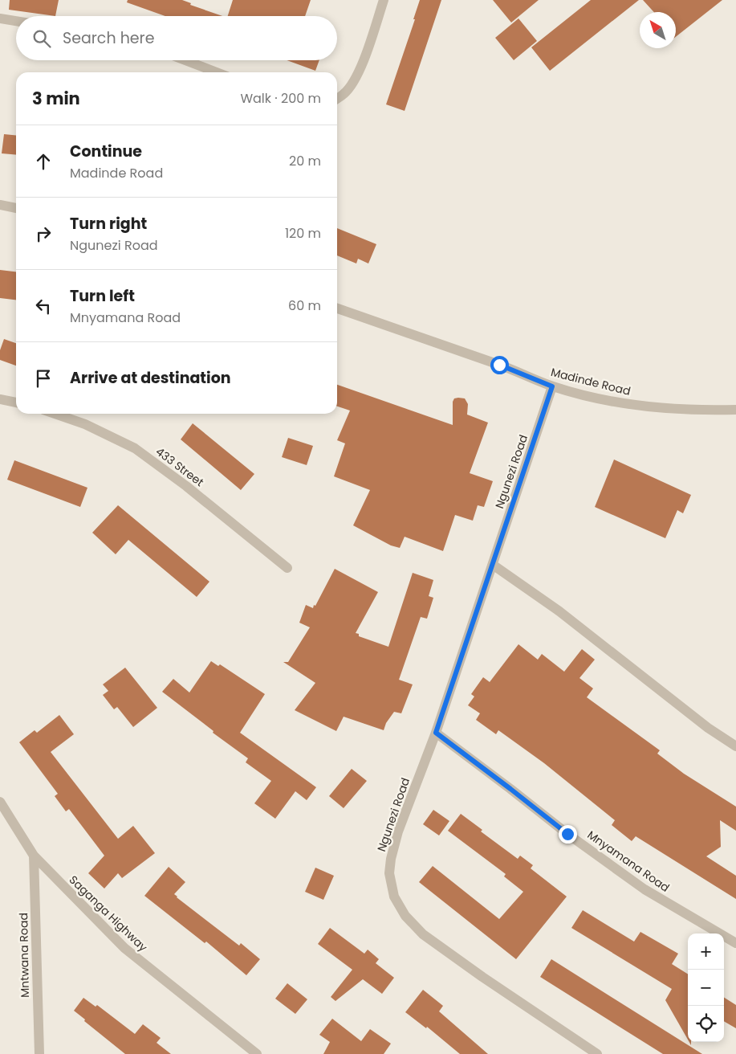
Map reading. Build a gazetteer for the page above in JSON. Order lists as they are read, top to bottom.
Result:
{
  "streets": {
    "street": [
      "Madinde Road",
      "433 Street",
      "Ngunezi Road",
      "Mnyamana Road",
      "Saganga Highway",
      "Mntwana Road"
    ]
  },
  "crossings": [
    ["Madinde Road", "Ngunezi Road"],
    ["Ngunezi Road", "Mnyamana Road"],
    ["Saganga Highway", "Mntwana Road"]
  ],
  "north": "top left",
  "page": {
    "search": "Search here",
    "heading": ["3 min", "Walk · 200 m"],
    "list": [
      ["Continue", "Madinde Road", "20 m"],
      ["Turn right", "Ngunezi Road", "120 m"],
      ["Turn left", "Mnyamana Road", "60 m"],
      "Arrive at destination"
    ],
    "map_buttons": ["+", "−"]
  }
}
